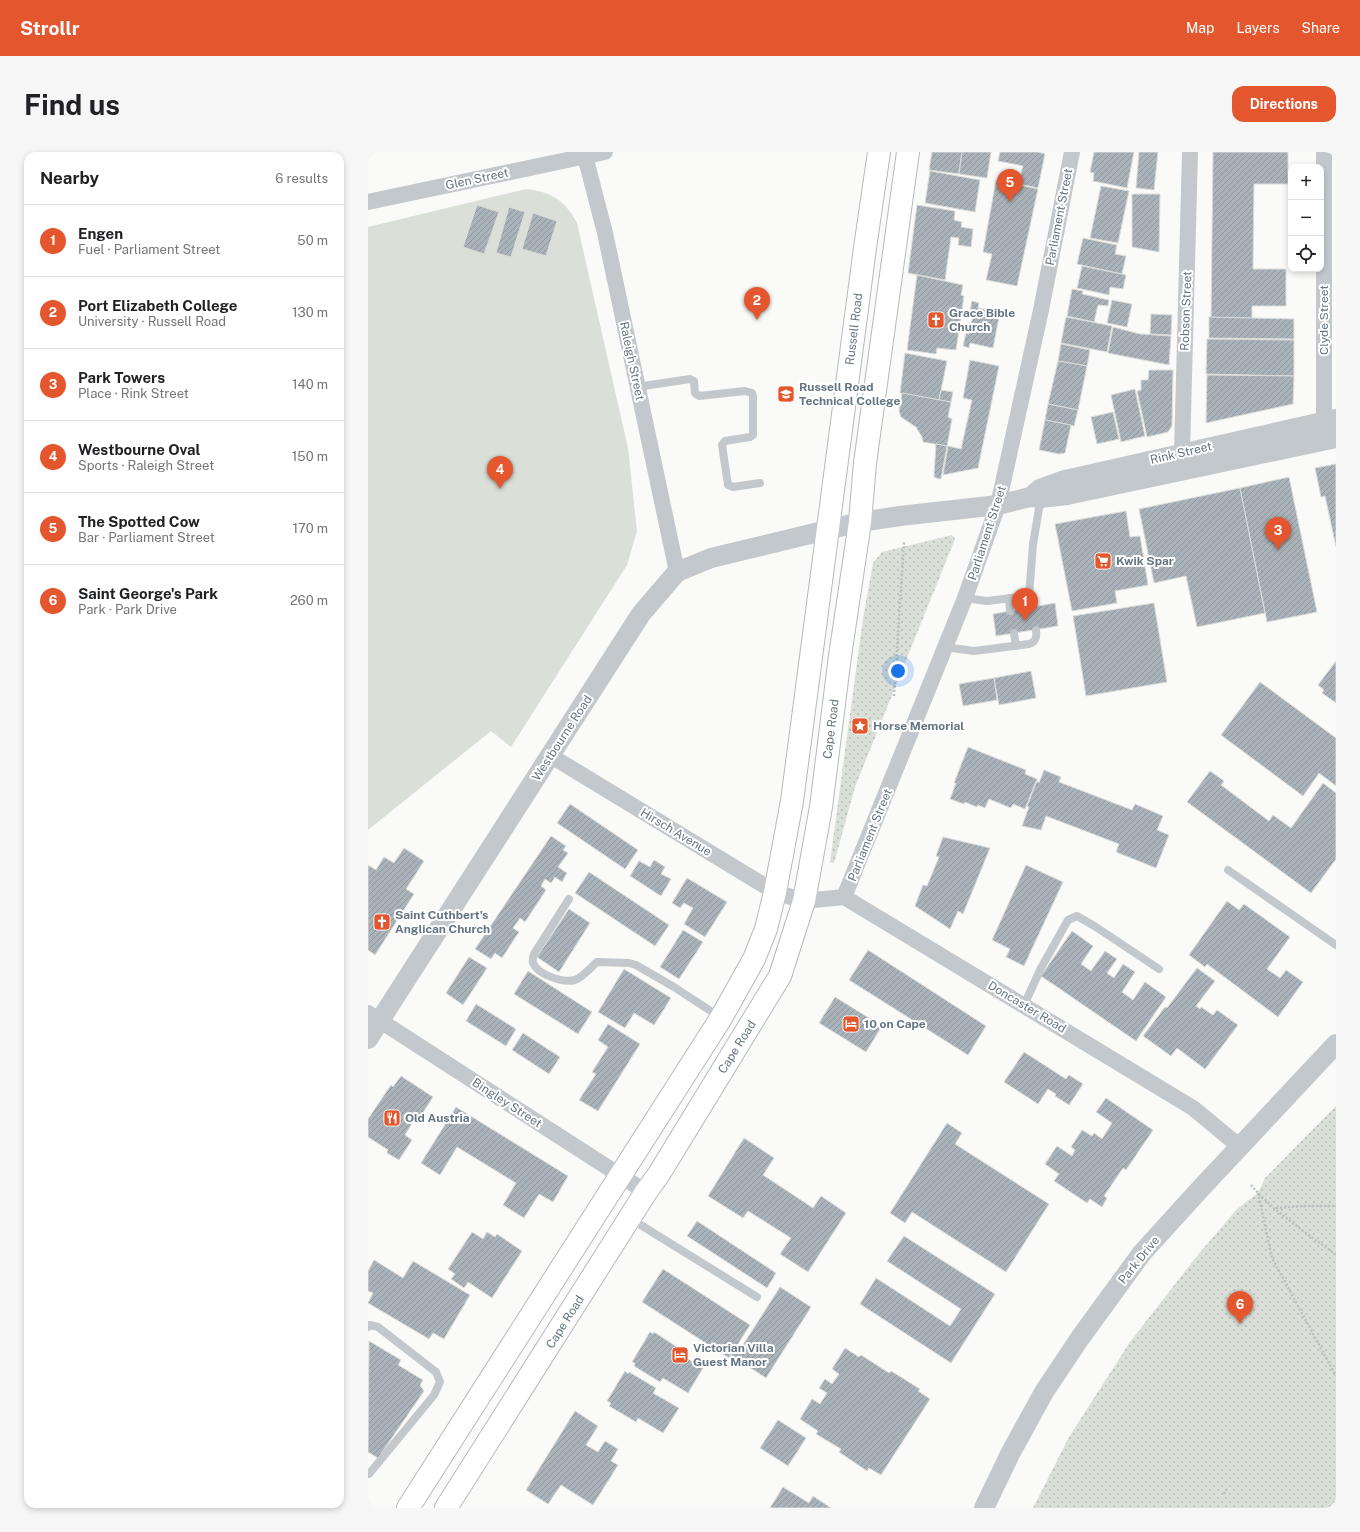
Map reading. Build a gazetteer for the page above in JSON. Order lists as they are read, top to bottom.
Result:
{
  "streets": {
    "main road": ["Russell Road", "Cape Road"],
    "street": [
      "Glen Street",
      "Parliament Street",
      "Robson Street",
      "Clyde Street",
      "Raleigh Street",
      "Rink Street",
      "Westbourne Road",
      "Hirsch Avenue",
      "Doncaster Road",
      "Bingley Street",
      "Park Drive"
    ]
  },
  "crossings": [
    ["Glen Street", "Raleigh Street"],
    ["Parliament Street", "Rink Street"],
    ["Parliament Street", "Doncaster Road"],
    ["Robson Street", "Rink Street"],
    ["Clyde Street", "Rink Street"],
    ["Russell Road", "Rink Street"],
    ["Russell Road", "Westbourne Road"],
    ["Raleigh Street", "Westbourne Road"],
    ["Rink Street", "Cape Road"],
    ["Rink Street", "Westbourne Road"],
    ["Cape Road", "Hirsch Avenue"],
    ["Cape Road", "Bingley Street"],
    ["Westbourne Road", "Hirsch Avenue"],
    ["Westbourne Road", "Bingley Street"],
    ["Doncaster Road", "Park Drive"]
  ],
  "places": {
    "church": ["Grace Bible Church", "Saint Cuthbert's Anglican Church"],
    "school or university": ["Russell Road Technical College"],
    "supermarket": ["Kwik Spar"],
    "place": ["Horse Memorial"],
    "hotel": ["10 on Cape", "Victorian Villa Guest Manor"],
    "restaurant": ["Old Austria"]
  },
  "page": {
    "header": "Strollr",
    "nav": ["Map", "Layers", "Share"],
    "buttons": "Directions",
    "title": "Find us",
    "heading": ["Nearby", "6 results"],
    "map_buttons": ["+", "−"],
    "pins": [
      "5",
      "2",
      "4",
      "3",
      "1",
      "6"
    ],
    "list": [
      {
        "mark": "1",
        "name": "Engen",
        "note": "Fuel · Parliament Street",
        "value": "50 m"
      },
      {
        "mark": "2",
        "name": "Port Elizabeth College",
        "note": "University · Russell Road",
        "value": "130 m"
      },
      {
        "mark": "3",
        "name": "Park Towers",
        "note": "Place · Rink Street",
        "value": "140 m"
      },
      {
        "mark": "4",
        "name": "Westbourne Oval",
        "note": "Sports · Raleigh Street",
        "value": "150 m"
      },
      {
        "mark": "5",
        "name": "The Spotted Cow",
        "note": "Bar · Parliament Street",
        "value": "170 m"
      },
      {
        "mark": "6",
        "name": "Saint George's Park",
        "note": "Park · Park Drive",
        "value": "260 m"
      }
    ]
  }
}
